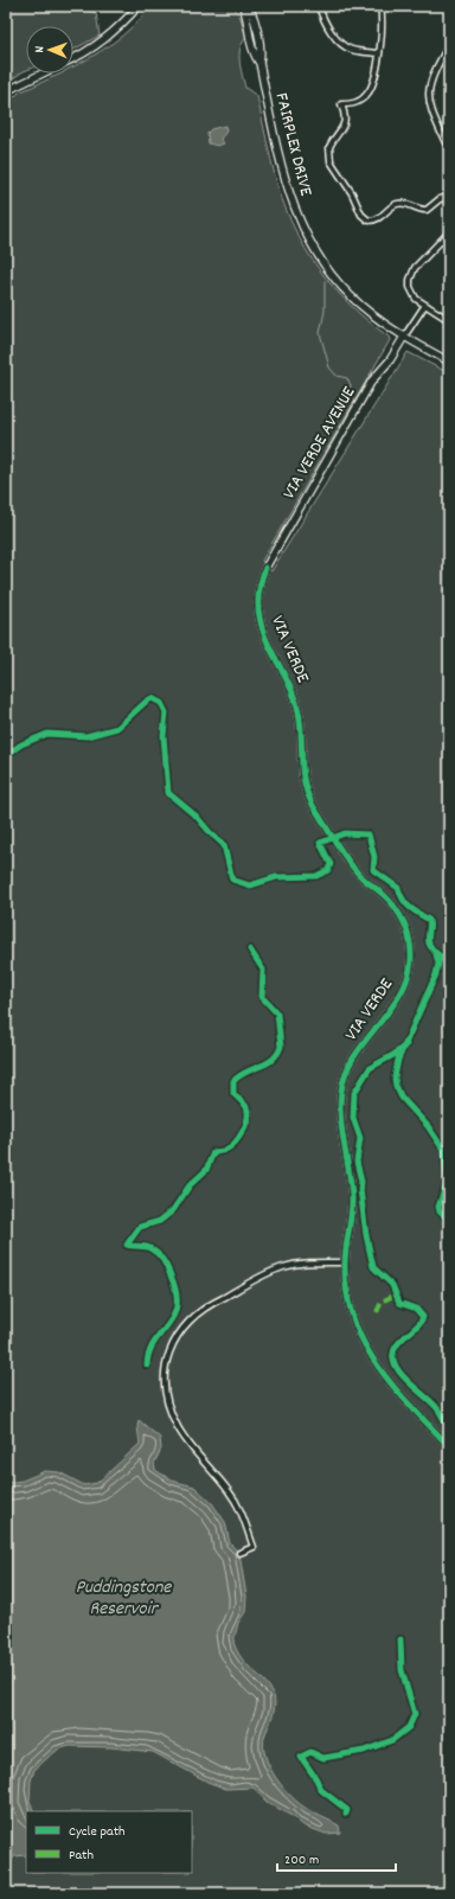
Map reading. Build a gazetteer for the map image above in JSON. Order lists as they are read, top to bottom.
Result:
{
  "streets": {
    "main road": ["FAIRPLEX DRIVE", "VIA VERDE AVENUE", "VIA VERDE"]
  },
  "crossings": [
    ["FAIRPLEX DRIVE", "VIA VERDE AVENUE"],
    ["VIA VERDE AVENUE", "VIA VERDE"]
  ],
  "water": ["Puddingstone Reservoir"],
  "legend": ["Cycle path", "Path"],
  "scale_bar": "200 m",
  "north": "left"
}
